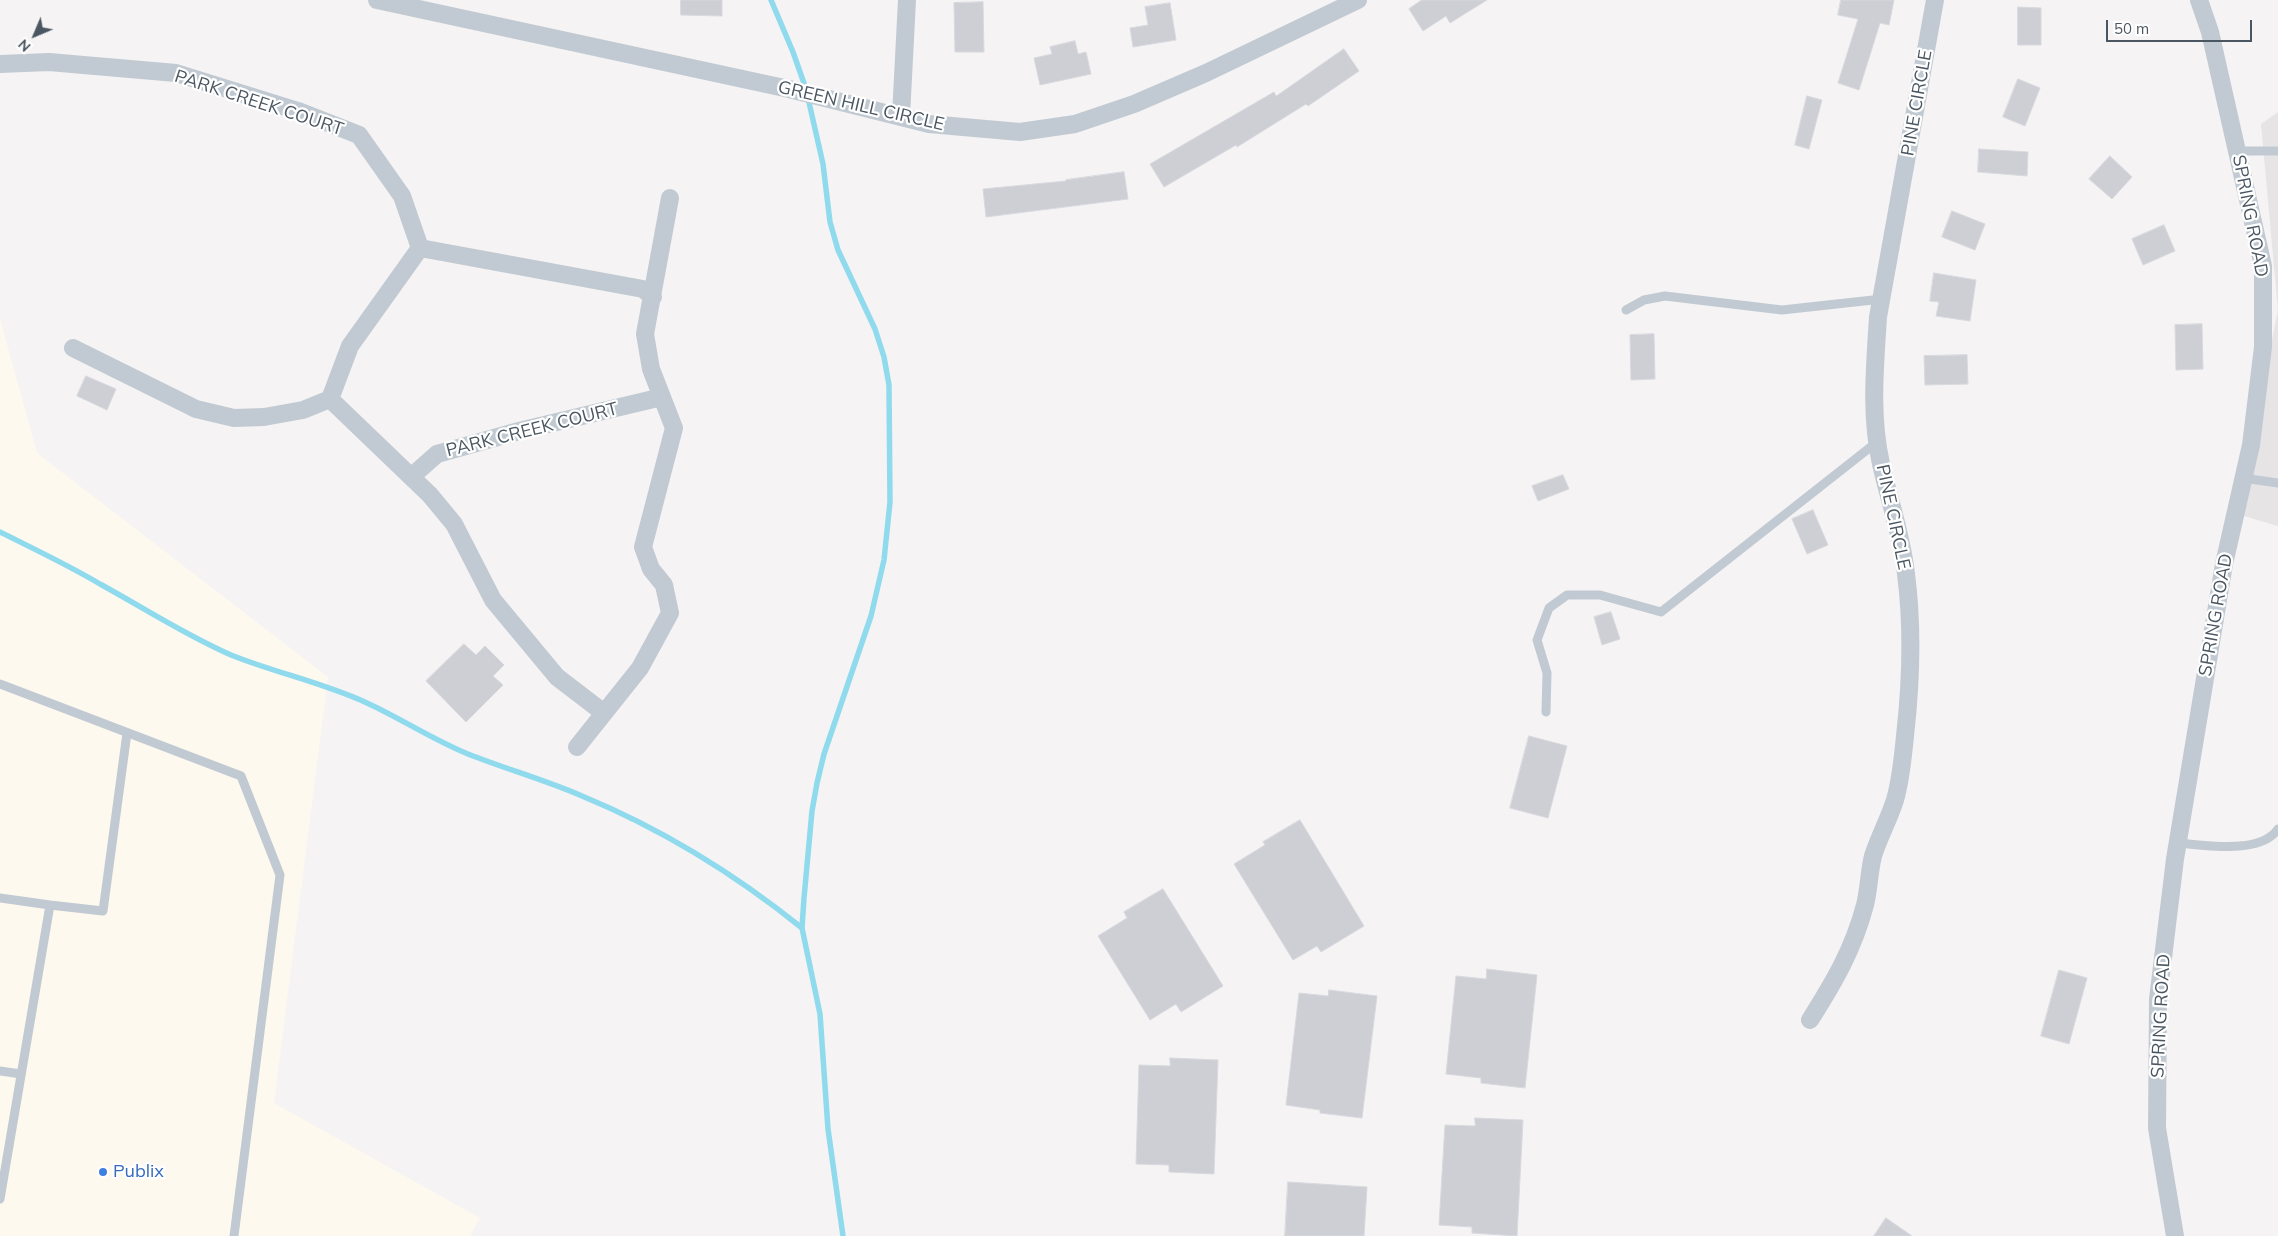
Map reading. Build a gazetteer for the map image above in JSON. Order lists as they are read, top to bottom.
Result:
{
  "streets": {
    "street": [
      "PARK CREEK COURT",
      "PINE CIRCLE",
      "GREEN HILL CIRCLE",
      "SPRING ROAD"
    ]
  },
  "places": ["Publix"],
  "scale_bar": "50 m",
  "north": "bottom left"
}
